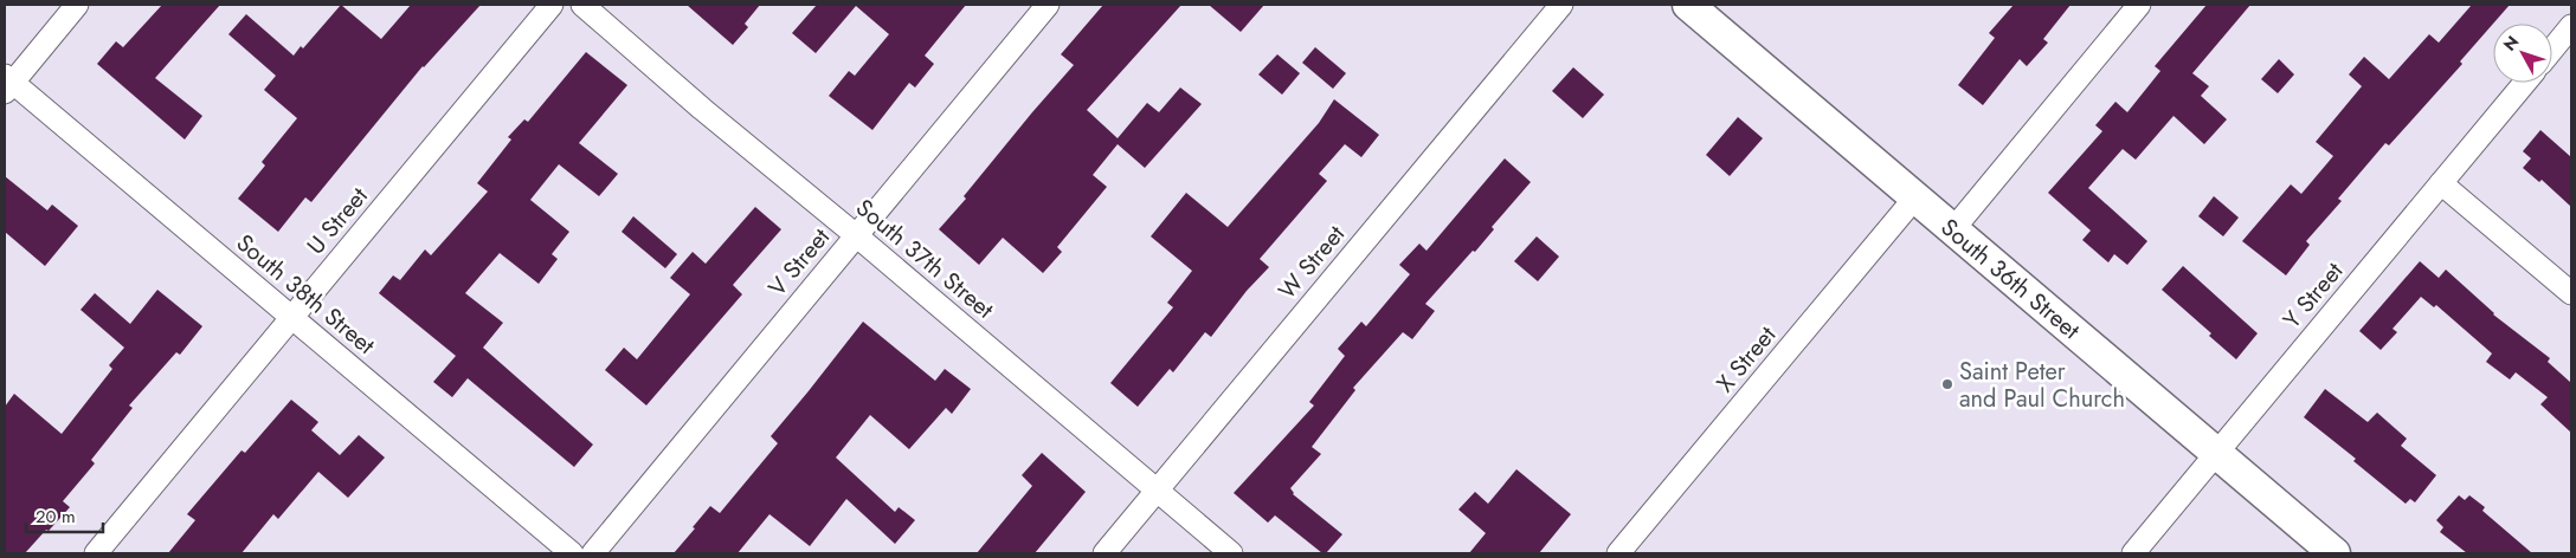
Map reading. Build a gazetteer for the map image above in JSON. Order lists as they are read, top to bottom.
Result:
{
  "streets": {
    "main road": ["South 36th Street"],
    "street": [
      "U Street",
      "South 37th Street",
      "V Street",
      "W Street",
      "South 38th Street",
      "Y Street",
      "X Street"
    ]
  },
  "crossings": [
    ["U Street", "South 38th Street"],
    ["South 37th Street", "V Street"],
    ["South 37th Street", "W Street"],
    ["South 36th Street", "Y Street"],
    ["South 36th Street", "X Street"]
  ],
  "places": ["Saint Peter and Paul Church"],
  "scale_bar": "20 m",
  "north": "top left"
}
